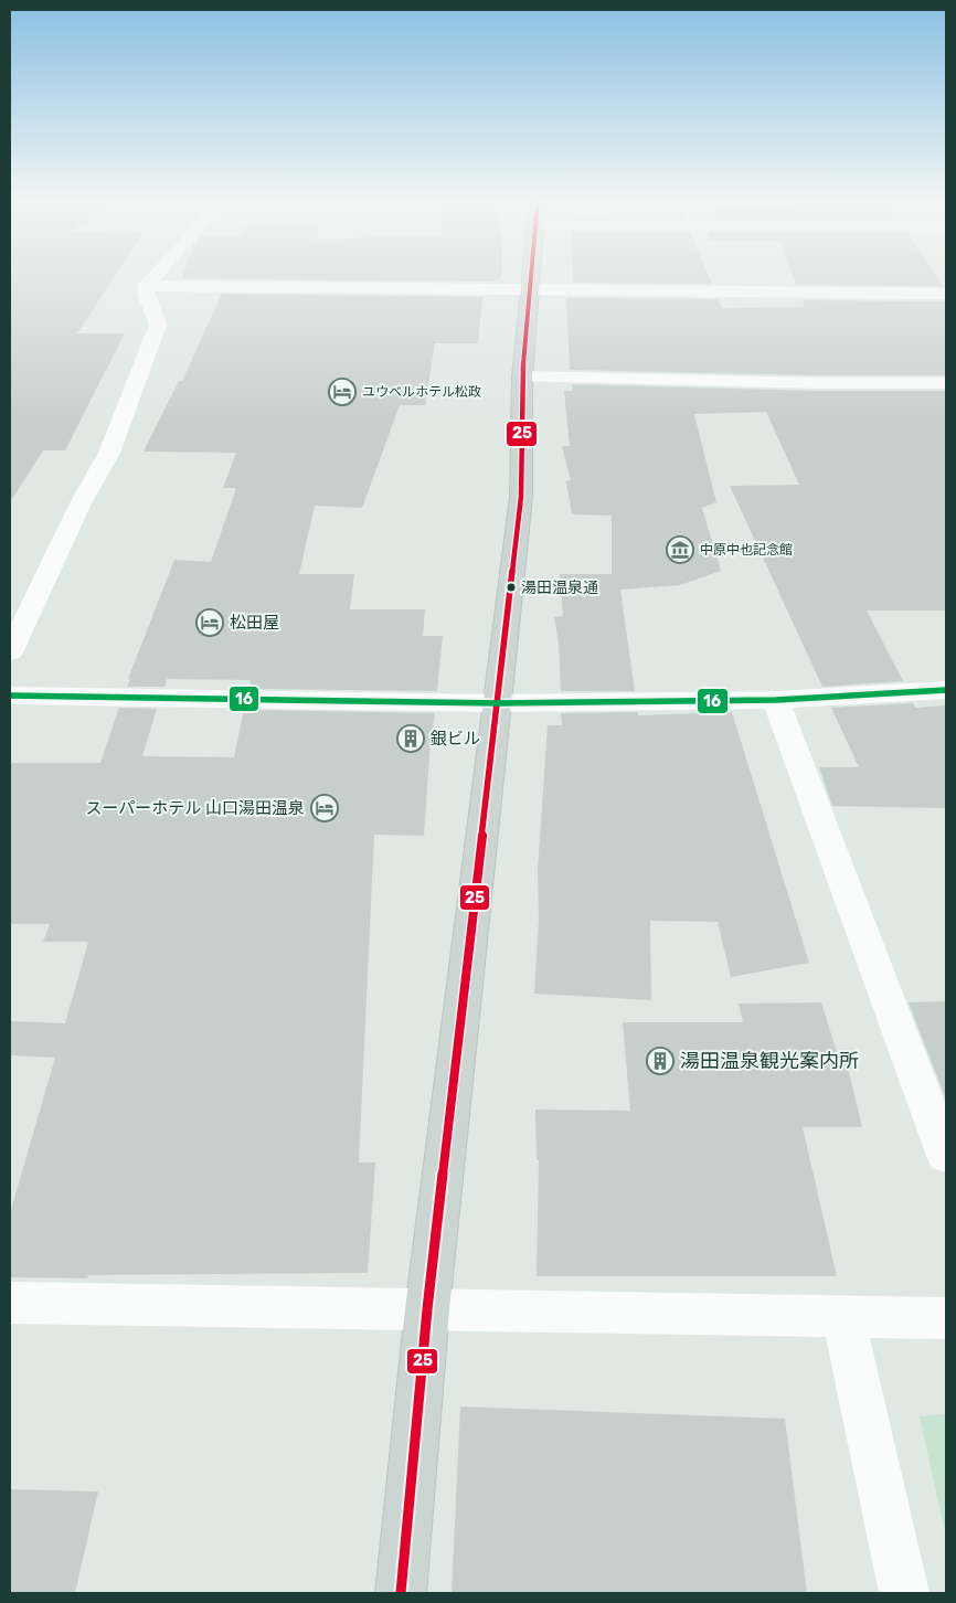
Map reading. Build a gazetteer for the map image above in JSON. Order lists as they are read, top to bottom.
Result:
{
  "places": {
    "hotel": ["ユウベルホテル松政", "松田屋", "スーパーホテル 山口湯田温泉"],
    "museum": ["中原中也記念館"],
    "other": ["湯田温泉通"],
    "building": ["銀ビル", "湯田温泉観光案内所"]
  },
  "lines": ["transit line 25", "transit line 16"]
}
